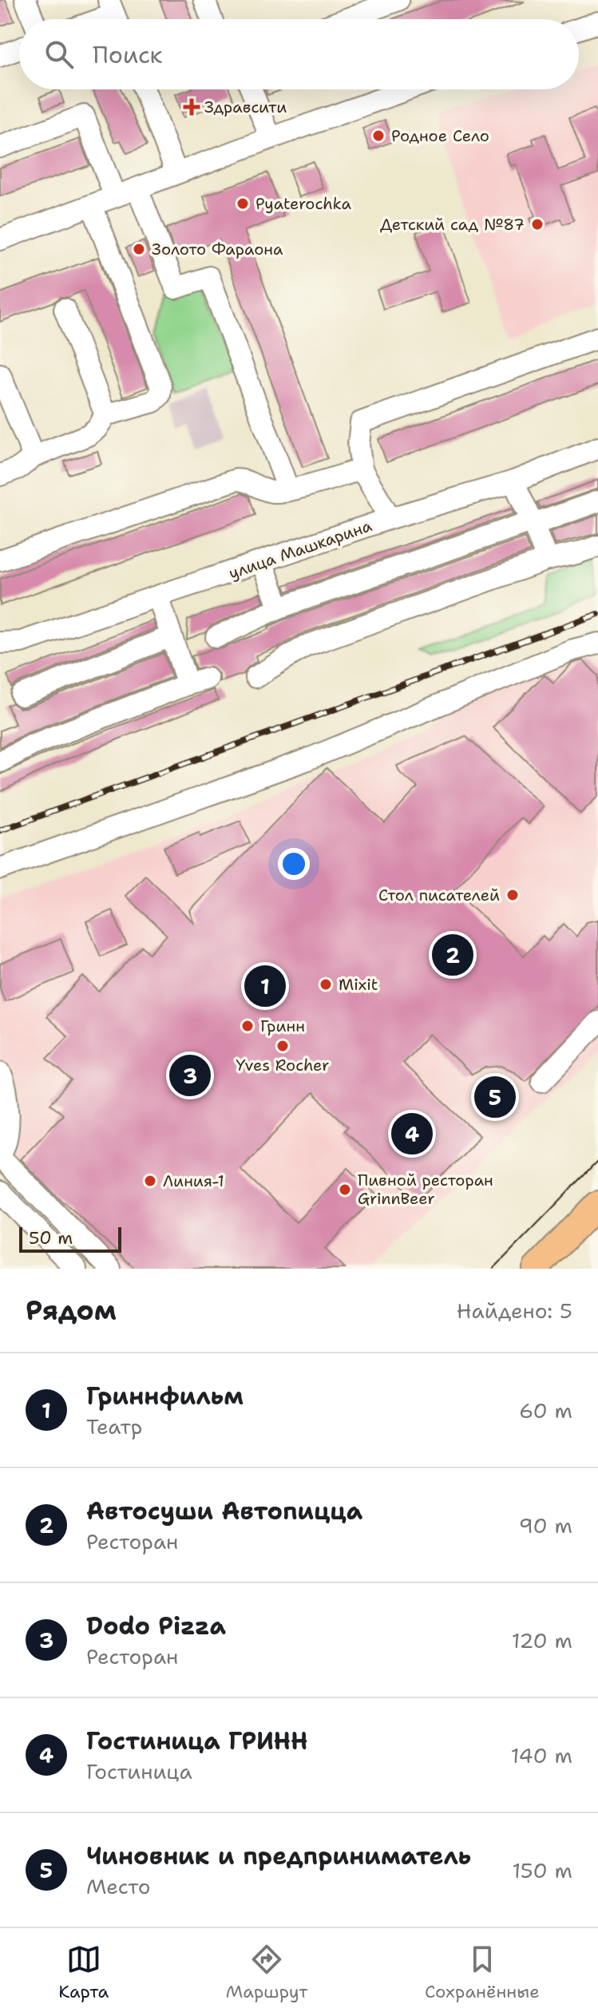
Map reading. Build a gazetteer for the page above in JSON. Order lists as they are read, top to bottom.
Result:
{
  "streets": {
    "street": ["улица Машкарина"]
  },
  "places": {
    "health": ["Здравсити"],
    "other": [
      "Родное Село",
      "Pyaterochka",
      "Детский сад №87",
      "Золото Фараона",
      "Стол писателей",
      "Mixit",
      "Гринн",
      "Yves Rocher",
      "Линия-1",
      "Пивной ресторан GrinnBeer"
    ]
  },
  "scale_bar": "50 m",
  "page": {
    "search": "Поиск",
    "pins": [
      "2",
      "1",
      "3",
      "5",
      "4"
    ],
    "scale": "50 m",
    "heading": ["Рядом", "Найдено: 5"],
    "list": [
      {
        "mark": "1",
        "name": "Гриннфильм",
        "note": "Театр",
        "value": "60 m"
      },
      {
        "mark": "2",
        "name": "Автосуши Автопицца",
        "note": "Ресторан",
        "value": "90 m"
      },
      {
        "mark": "3",
        "name": "Dodo Pizza",
        "note": "Ресторан",
        "value": "120 m"
      },
      {
        "mark": "4",
        "name": "Гостиница ГРИНН",
        "note": "Гостиница",
        "value": "140 m"
      },
      {
        "mark": "5",
        "name": "Чиновник и предприниматель",
        "note": "Место",
        "value": "150 m"
      }
    ],
    "nav": ["Карта", "Маршрут", "Сохранённые"]
  }
}
